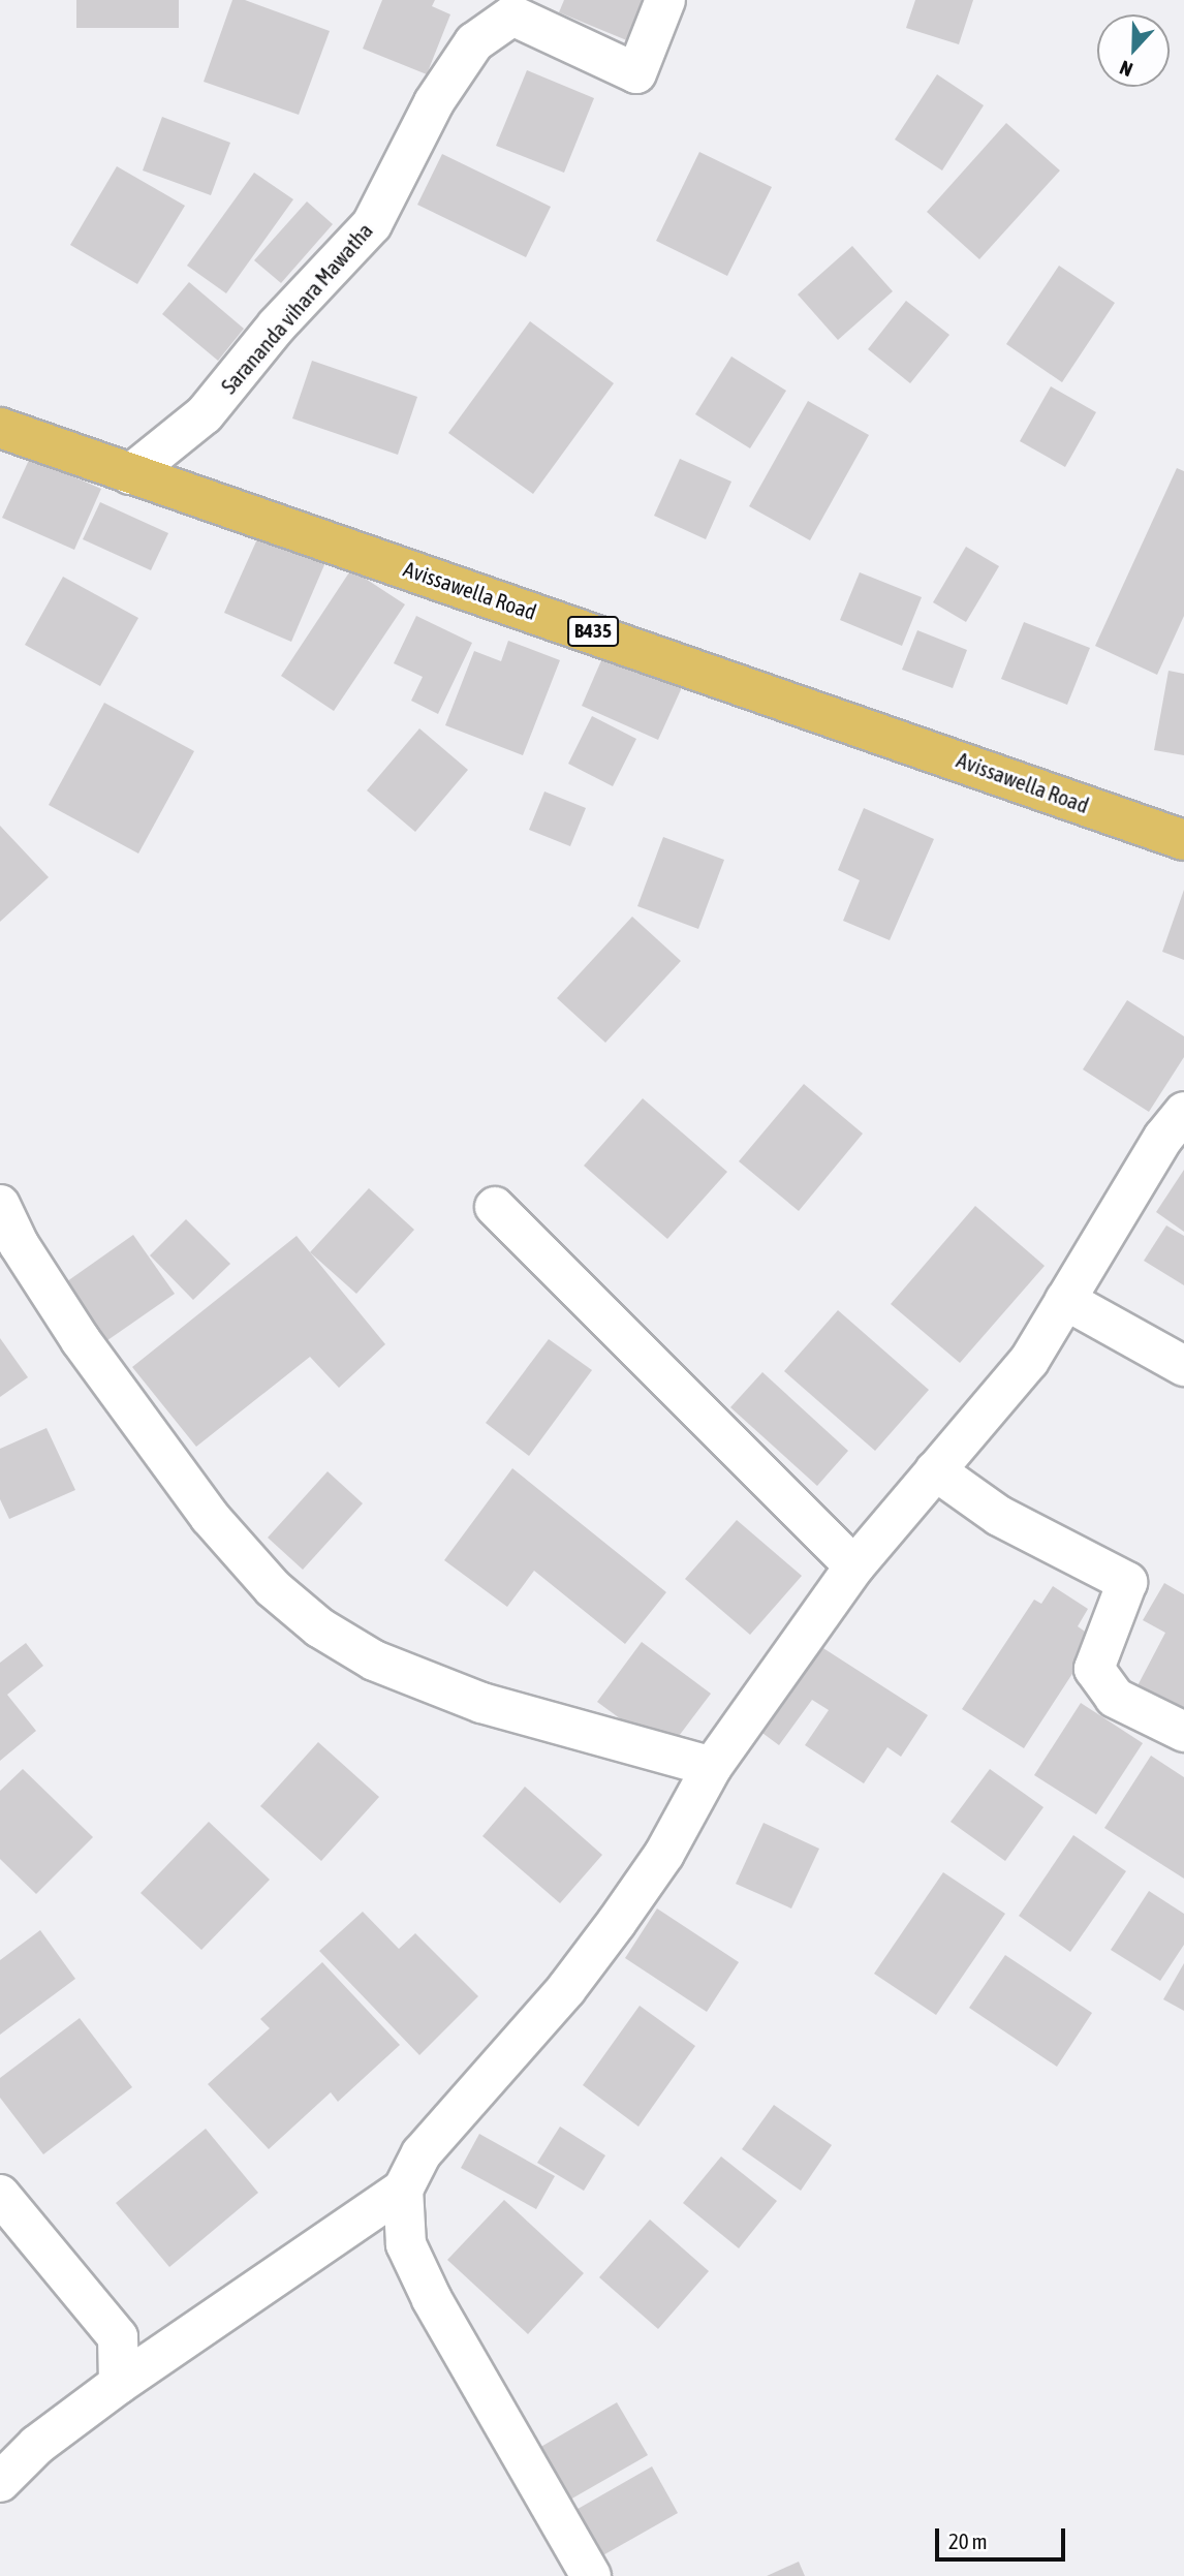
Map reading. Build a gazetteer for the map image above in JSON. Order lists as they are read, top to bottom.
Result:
{
  "streets": {
    "main road": ["Avissawella Road", "B435"],
    "street": ["Sarananda vihara Mawatha"]
  },
  "crossings": [
    ["Sarananda vihara Mawatha", "Avissawella Road"]
  ],
  "scale_bar": "20 m",
  "north": "bottom"
}
